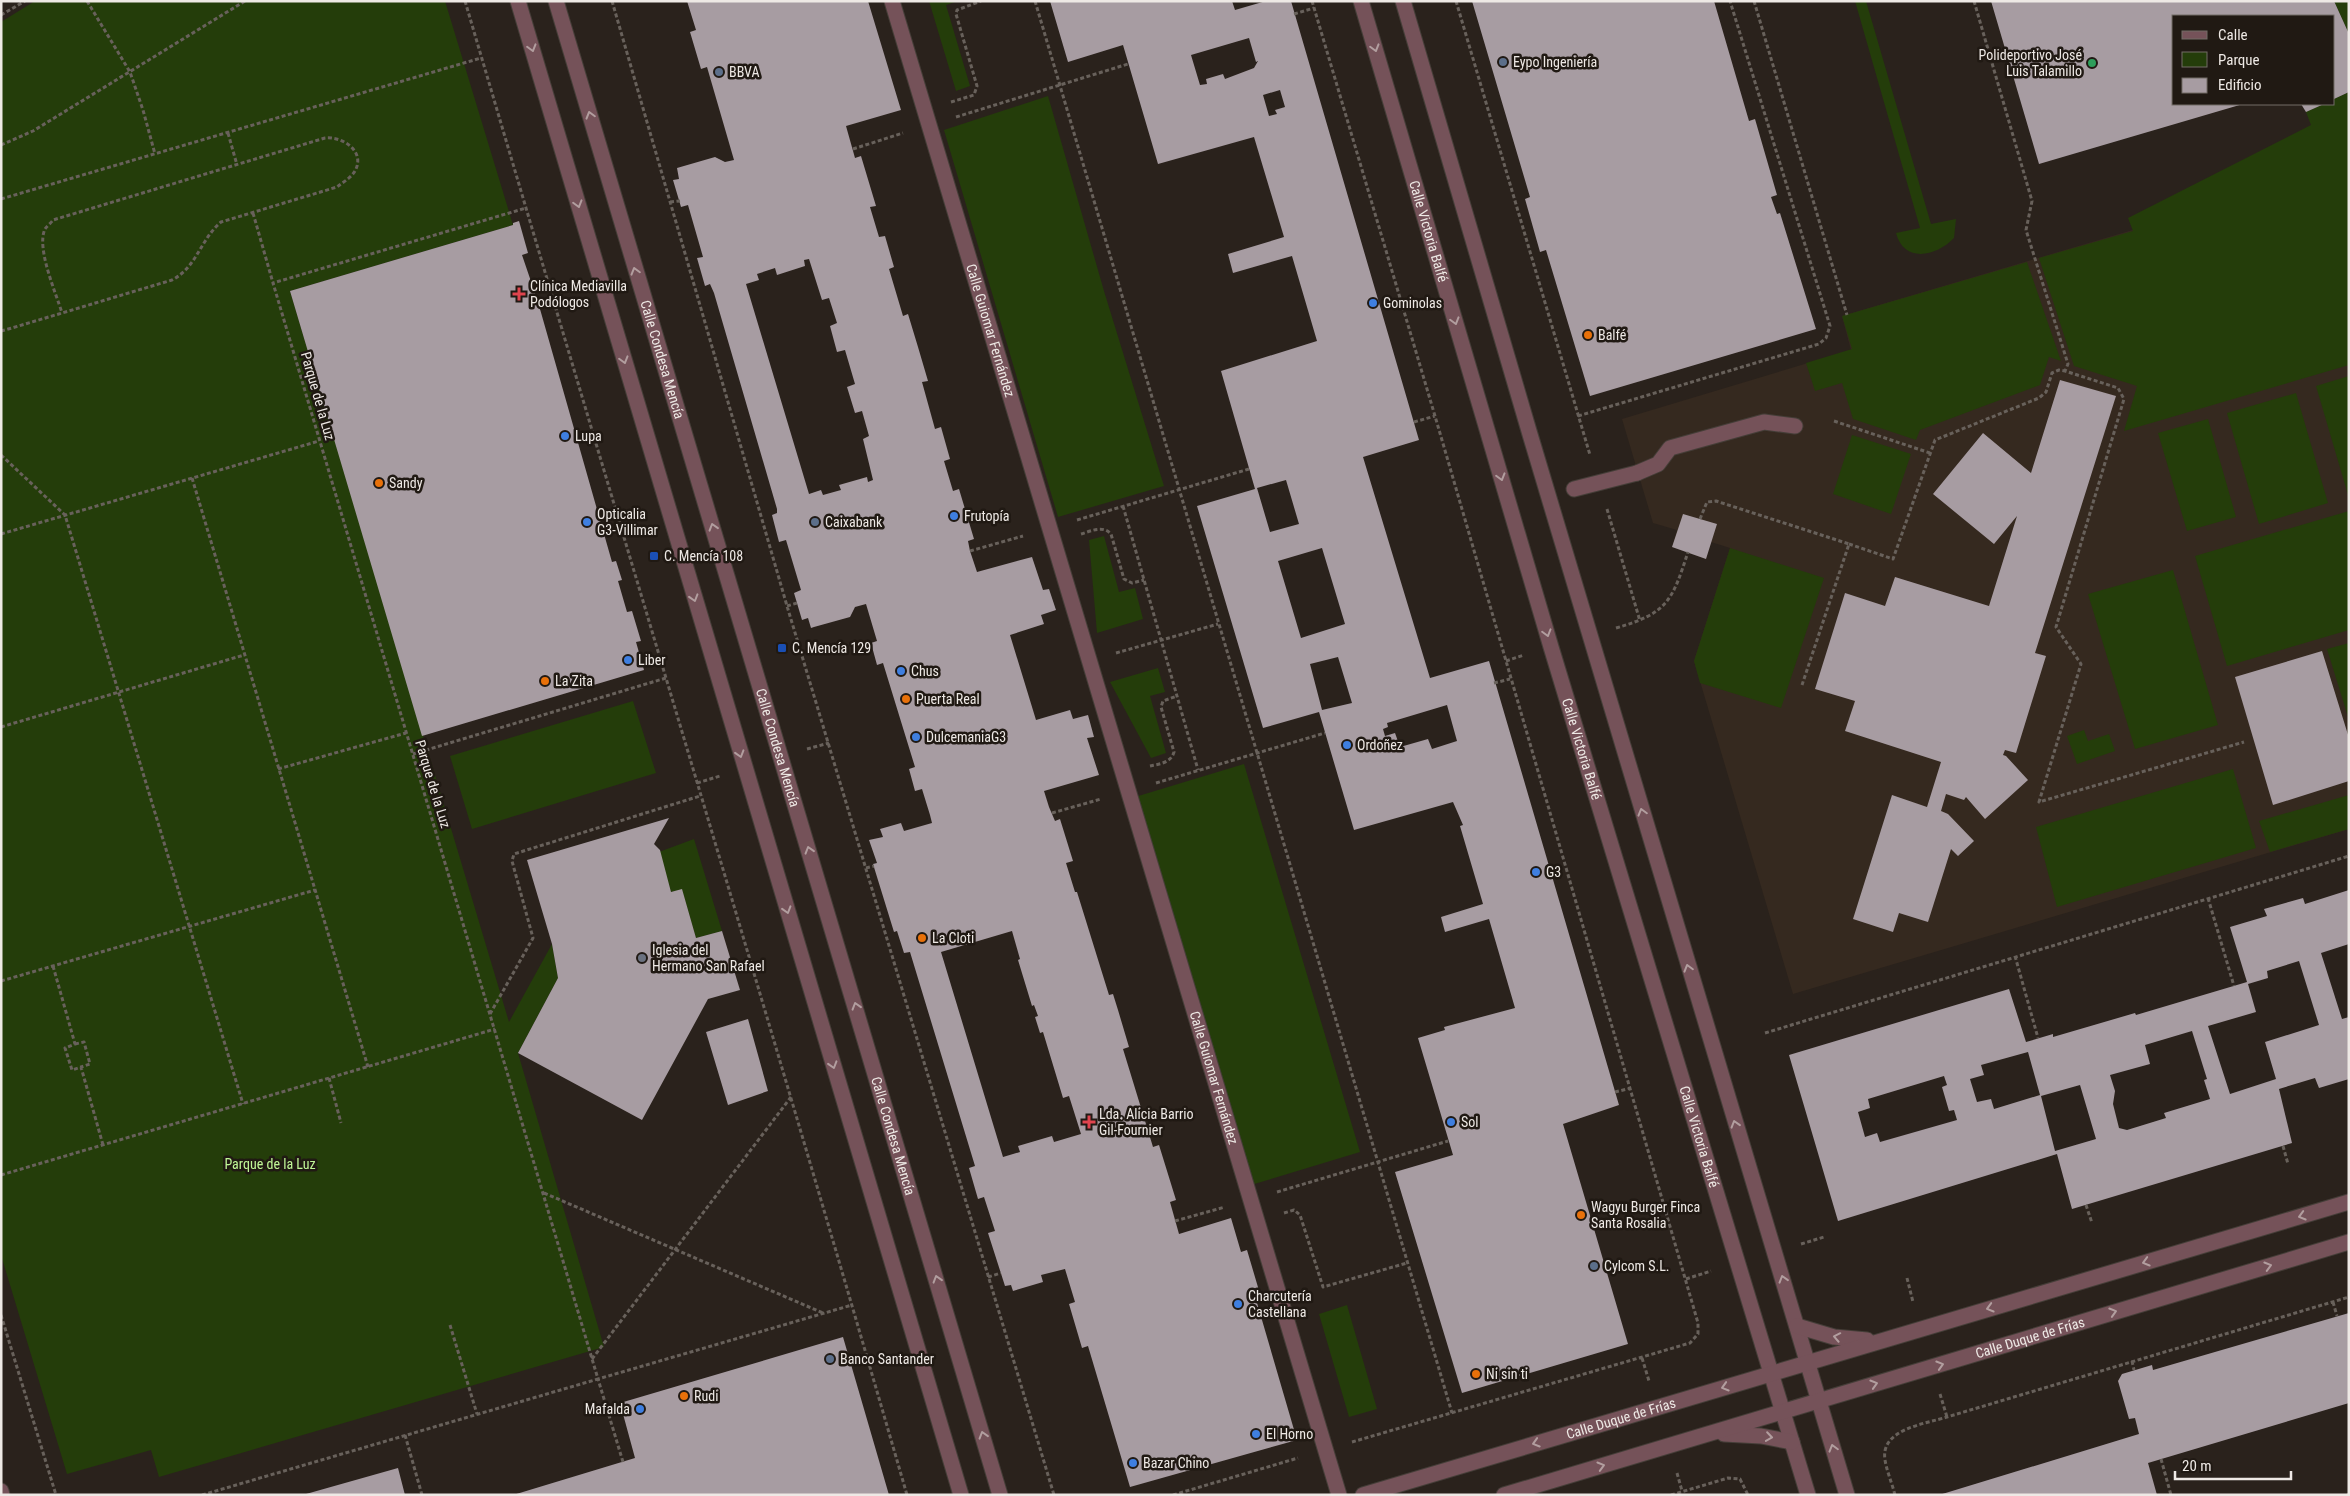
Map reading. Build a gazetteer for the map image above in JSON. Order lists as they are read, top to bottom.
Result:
{
  "streets": {
    "street": [
      "Calle Victoria Balfé",
      "Calle Guiomar Fernández",
      "Calle Condesa Mencía",
      "Calle Duque de Frías"
    ],
    "path": ["Parque de la Luz"]
  },
  "crossings": [
    ["Calle Victoria Balfé", "Calle Duque de Frías"]
  ],
  "parks": ["Parque de la Luz"],
  "places": {
    "other": [
      "Eypo Ingeniería",
      "Polideportivo José Luis Talamillo",
      "BBVA",
      "Gominolas",
      "Balfé",
      "Lupa",
      "Sandy",
      "Frutopía",
      "Opticalia G3-Villimar",
      "Caixabank",
      "Liber",
      "Chus",
      "La Zita",
      "Puerta Real",
      "DulcemaniaG3",
      "Ordoñez",
      "G3",
      "La Cloti",
      "Iglesia del Hermano San Rafael",
      "Sol",
      "Wagyu Burger Finca Santa Rosalia",
      "Cylcom S.L.",
      "Charcutería Castellana",
      "Banco Santander",
      "Ni sin ti",
      "Rudi",
      "Mafalda",
      "El Horno",
      "Bazar Chino"
    ],
    "health": ["Clínica Mediavilla Podólogos", "Lda. Alicia Barrio Gil-Fournier"],
    "transit": ["C. Mencía 108", "C. Mencía 129"]
  },
  "legend": ["Calle", "Parque", "Edificio"],
  "scale_bar": "20 m"
}
